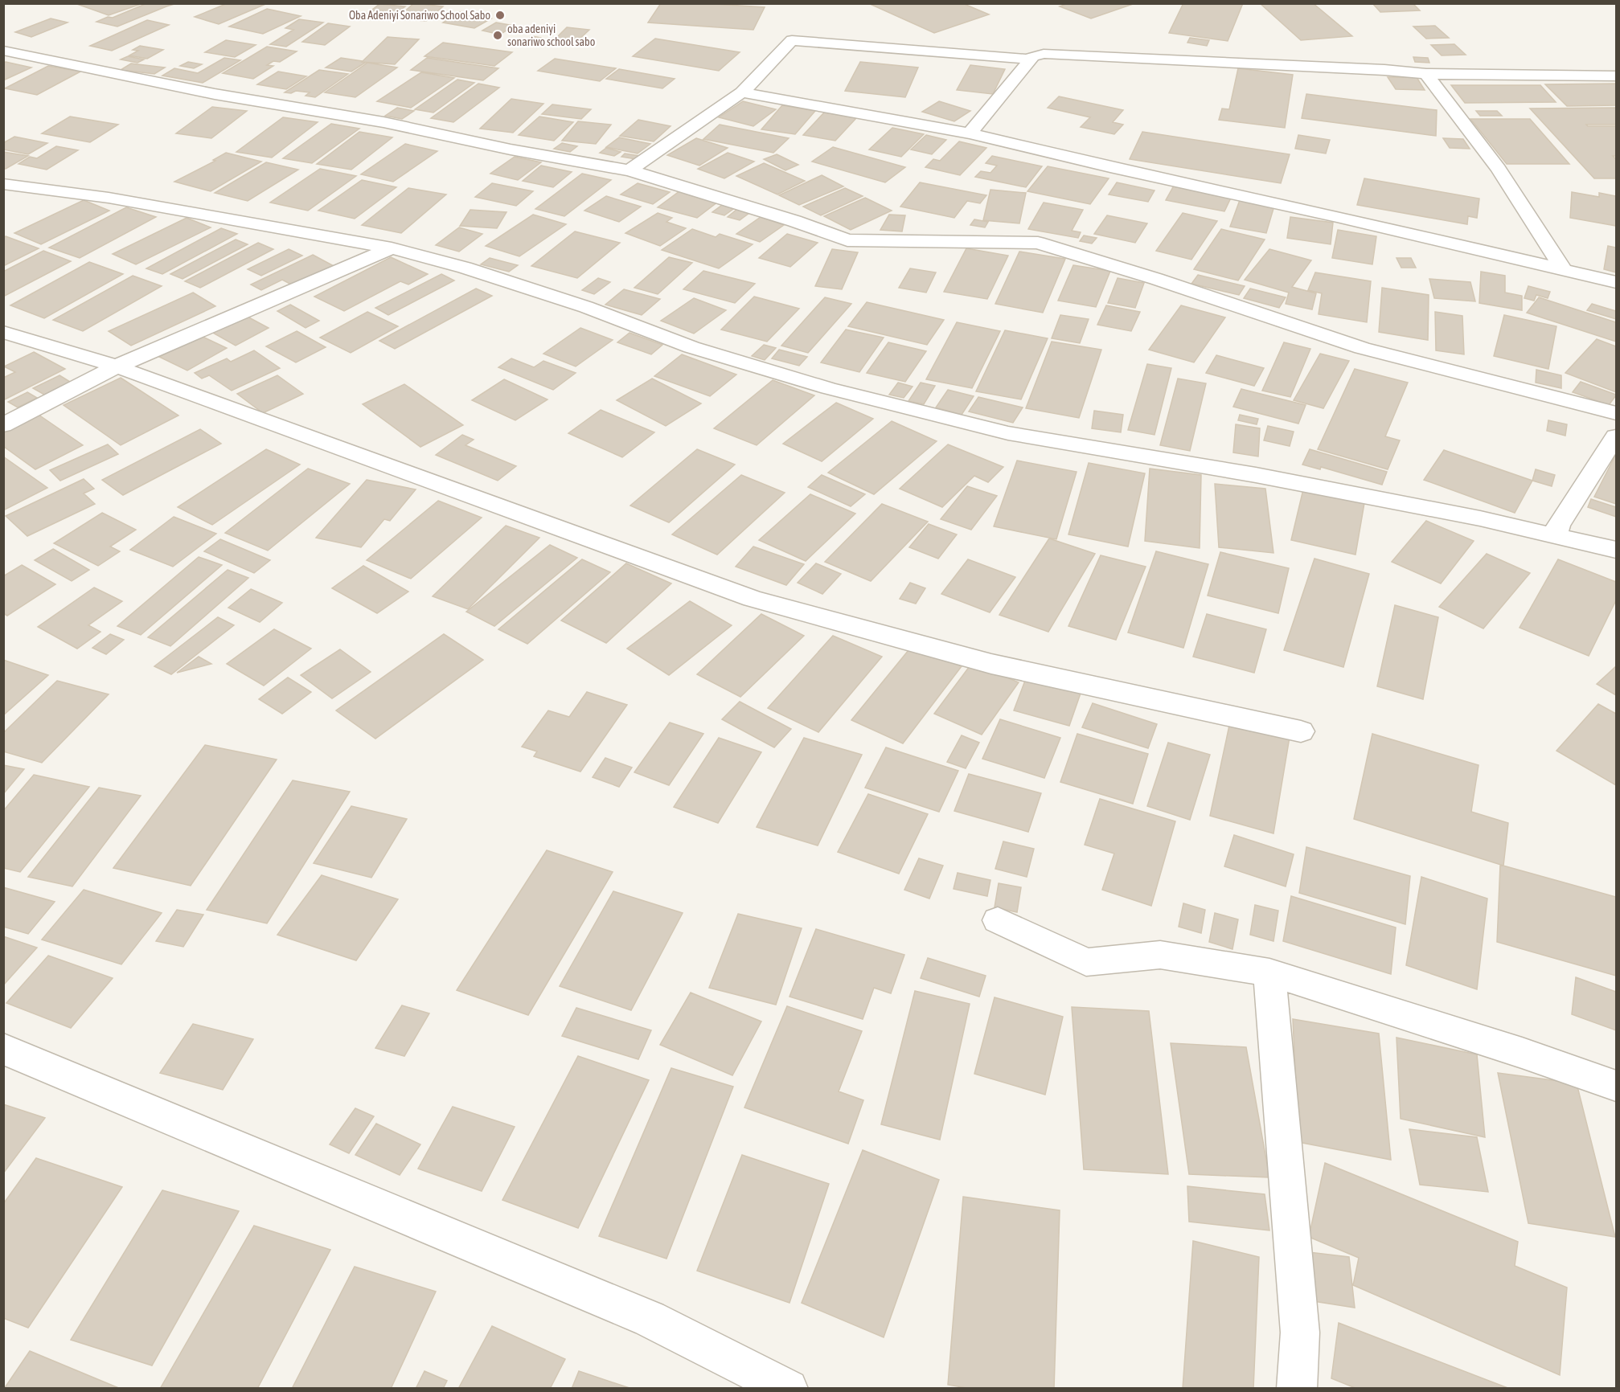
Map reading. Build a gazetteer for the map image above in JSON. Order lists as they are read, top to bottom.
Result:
{
  "places": ["Oba Adeniyi Sonariwo School Sabo", "oba adeniyi sonariwo school sabo"]
}
